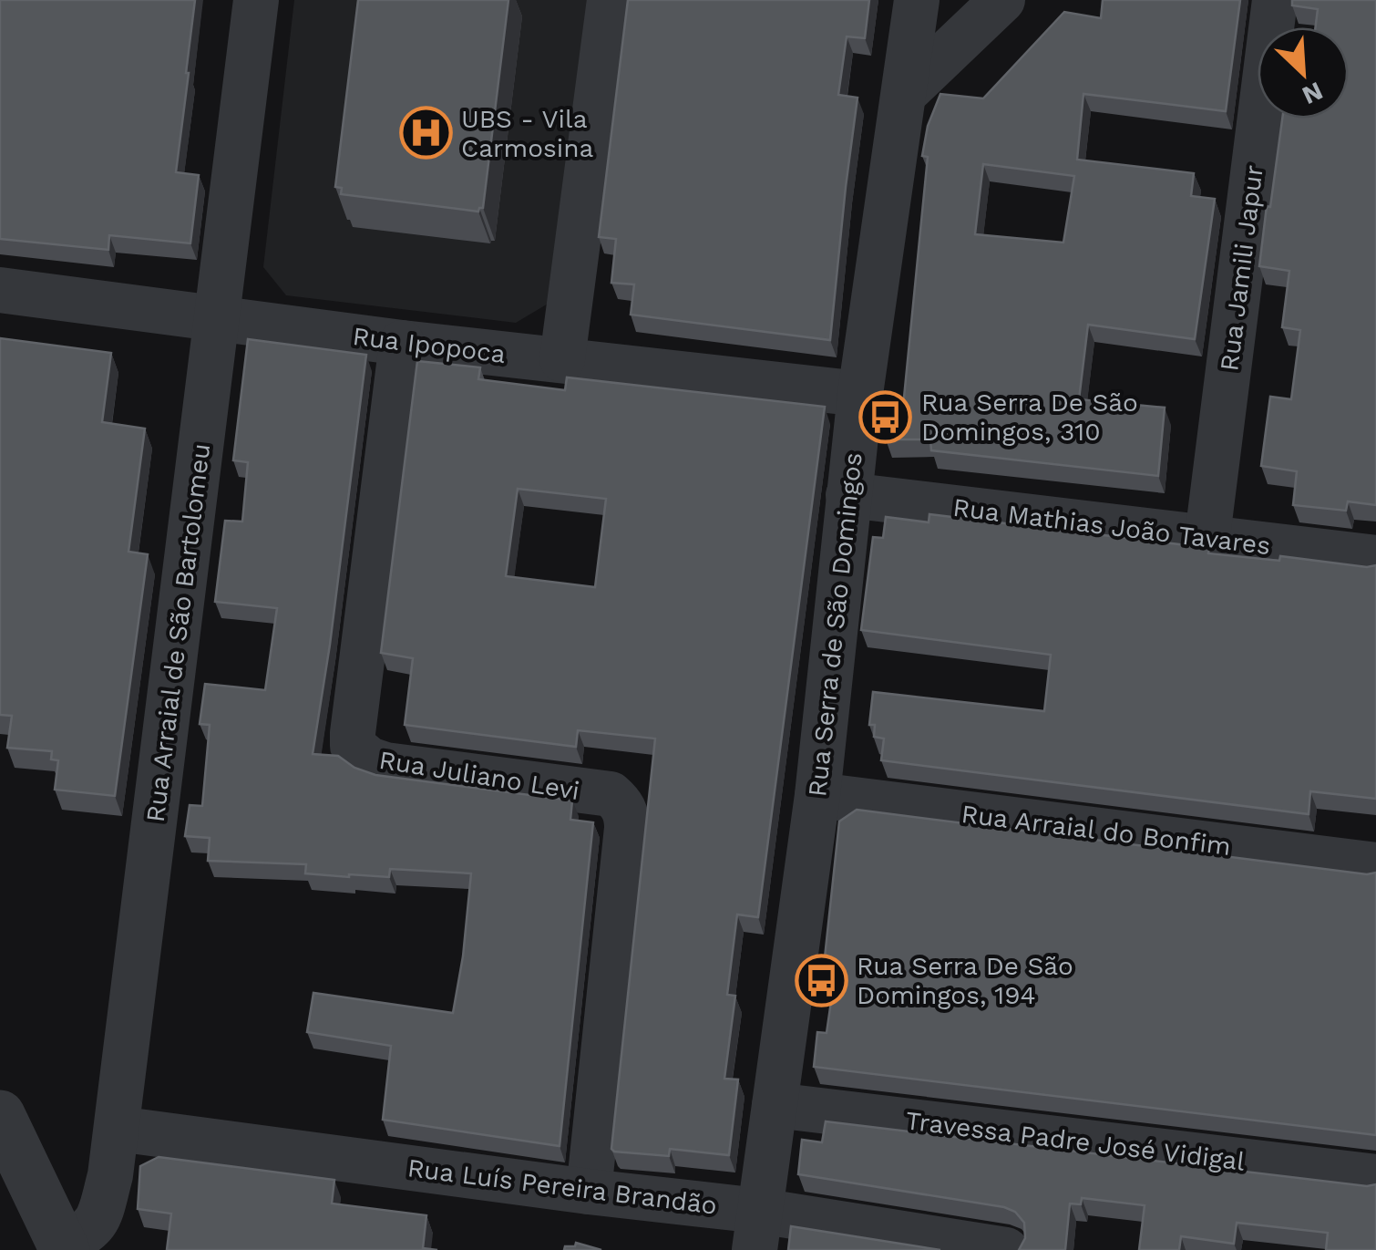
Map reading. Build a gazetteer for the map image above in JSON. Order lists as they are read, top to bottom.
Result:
{
  "streets": {
    "street": [
      "Rua Jamili Japur",
      "Rua Ipopoca",
      "Rua Mathias João Tavares",
      "Rua Serra de São Domingos",
      "Rua Arraial de São Bartolomeu",
      "Rua Juliano Levi",
      "Rua Arraial do Bonfim",
      "Travessa Padre José Vidigal",
      "Rua Luís Pereira Brandão"
    ]
  },
  "crossings": [
    ["Rua Jamili Japur", "Rua Mathias João Tavares"],
    ["Rua Ipopoca", "Rua Serra de São Domingos"],
    ["Rua Ipopoca", "Rua Arraial de São Bartolomeu"],
    ["Rua Ipopoca", "Rua Juliano Levi"],
    ["Rua Mathias João Tavares", "Rua Serra de São Domingos"],
    ["Rua Serra de São Domingos", "Rua Arraial do Bonfim"],
    ["Rua Serra de São Domingos", "Travessa Padre José Vidigal"],
    ["Rua Serra de São Domingos", "Rua Luís Pereira Brandão"],
    ["Rua Arraial de São Bartolomeu", "Rua Luís Pereira Brandão"],
    ["Rua Juliano Levi", "Rua Luís Pereira Brandão"]
  ],
  "places": {
    "hospital": ["UBS - Vila Carmosina"],
    "bus stop": ["Rua Serra De São Domingos, 310", "Rua Serra De São Domingos, 194"]
  },
  "north": "bottom right"
}
